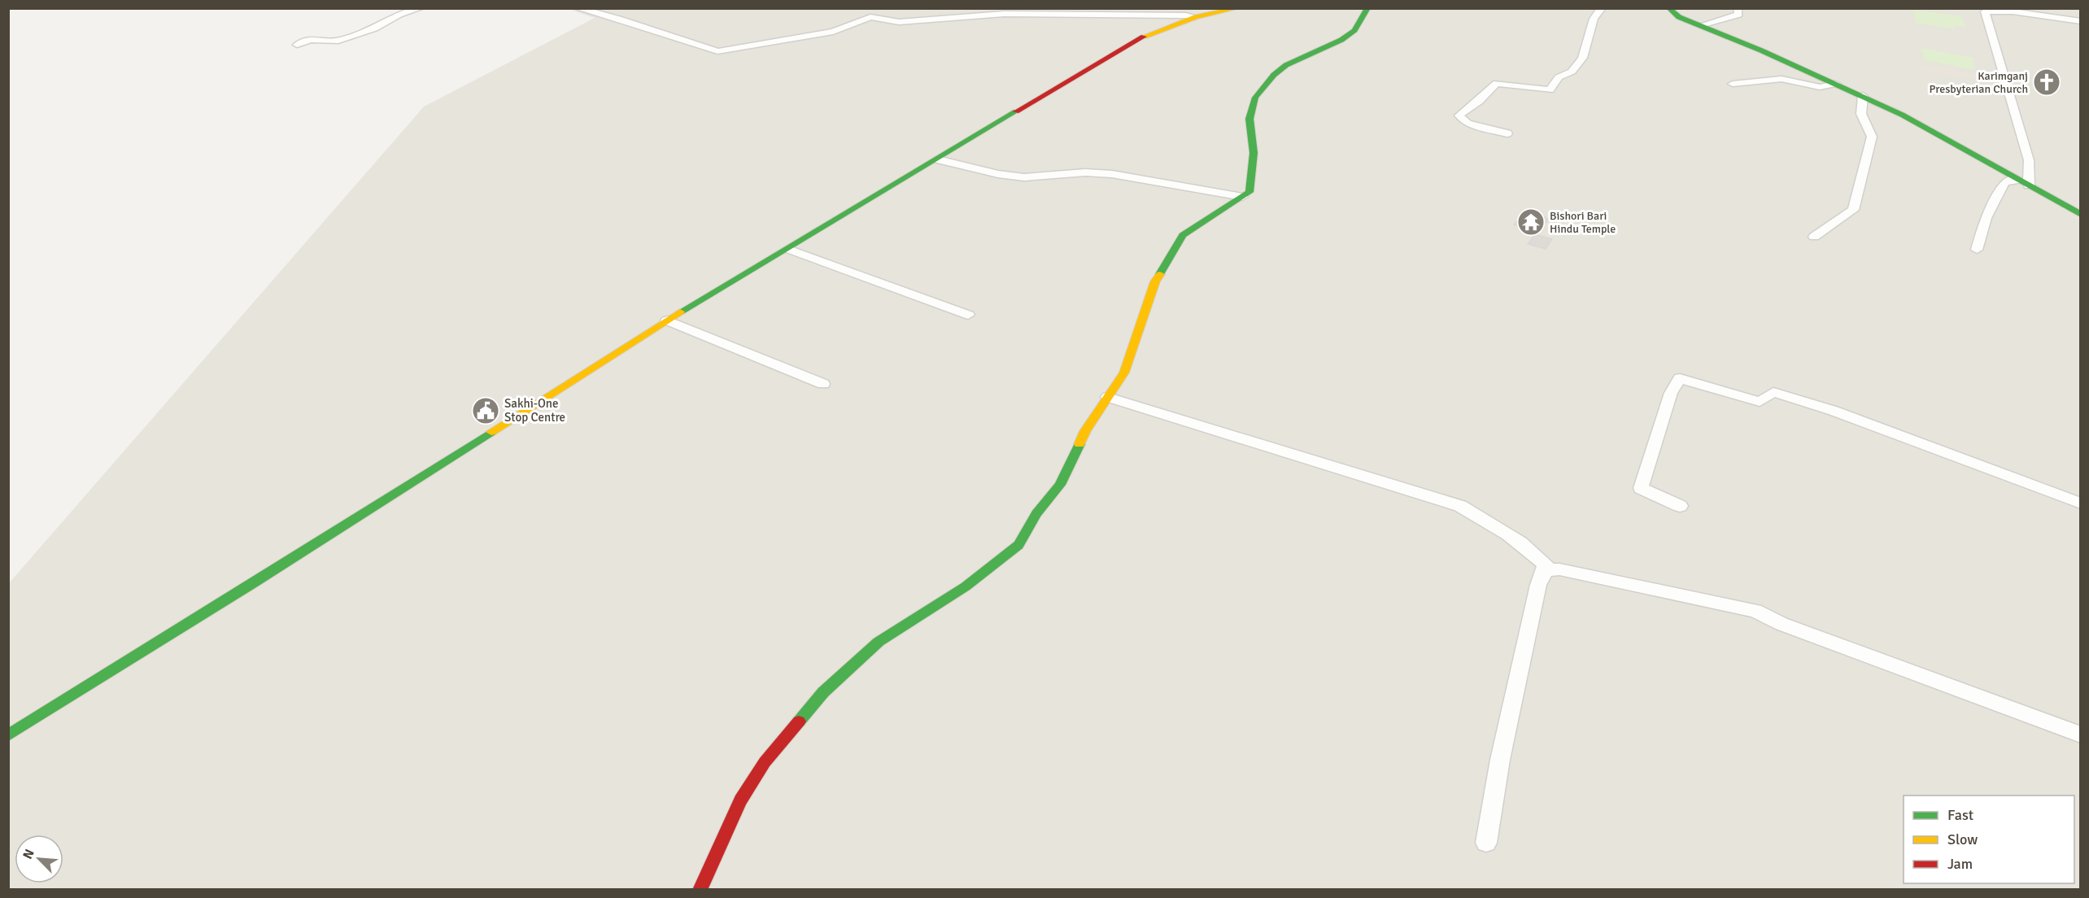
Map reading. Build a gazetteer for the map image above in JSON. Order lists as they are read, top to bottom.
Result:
{
  "places": {
    "church": ["Karimganj Presbyterian Church"],
    "temple": ["Bishori Bari Hindu Temple"],
    "public building": ["Sakhi-One Stop Centre"]
  },
  "legend": ["Fast", "Slow", "Jam"],
  "north": "top left"
}
